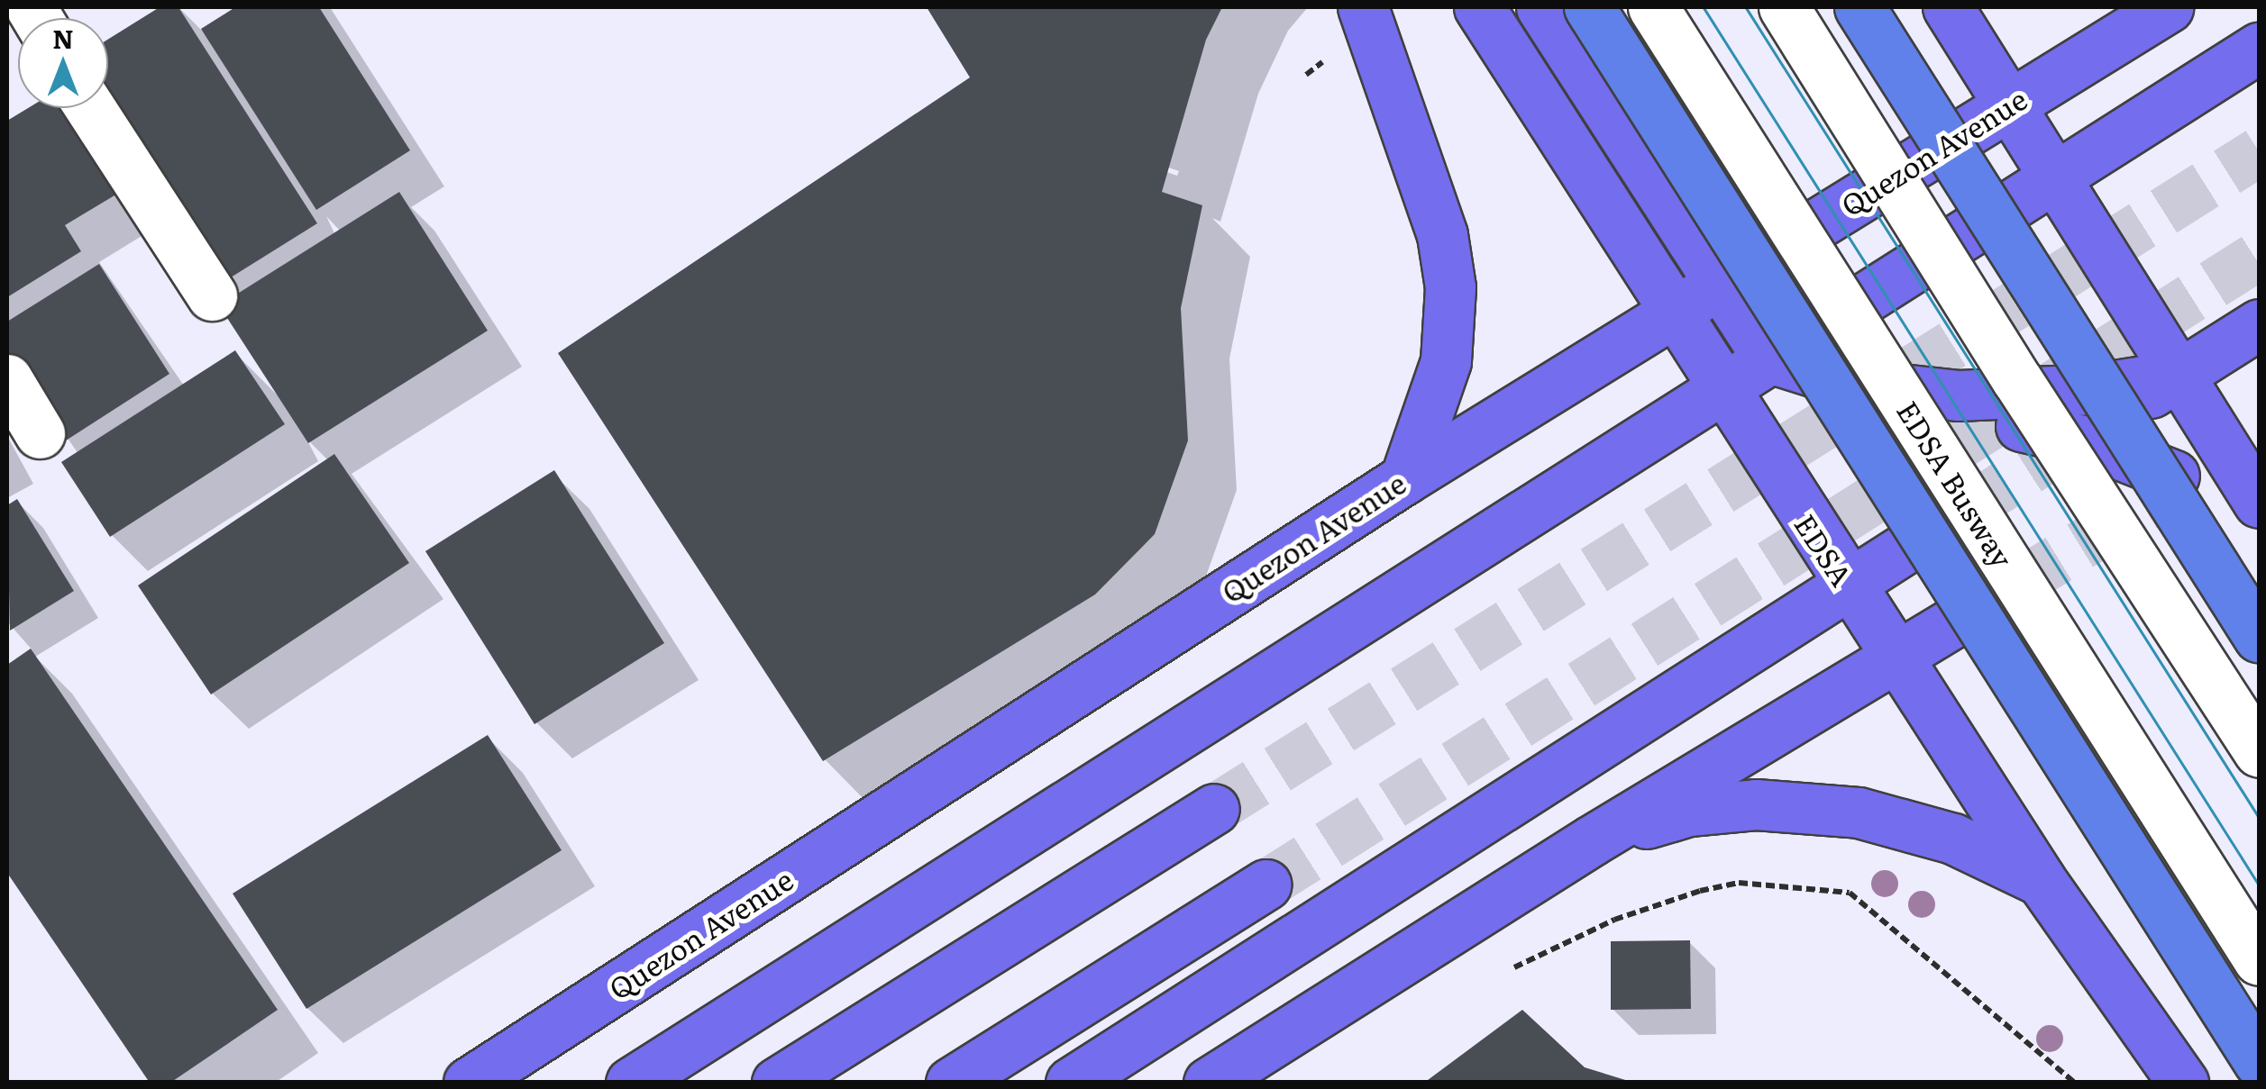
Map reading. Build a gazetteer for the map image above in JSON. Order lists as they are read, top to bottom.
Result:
{
  "streets": {
    "main road": ["Quezon Avenue", "EDSA"],
    "street": ["EDSA Busway"]
  },
  "crossings": [
    ["Quezon Avenue", "EDSA"]
  ],
  "north": "top"
}
